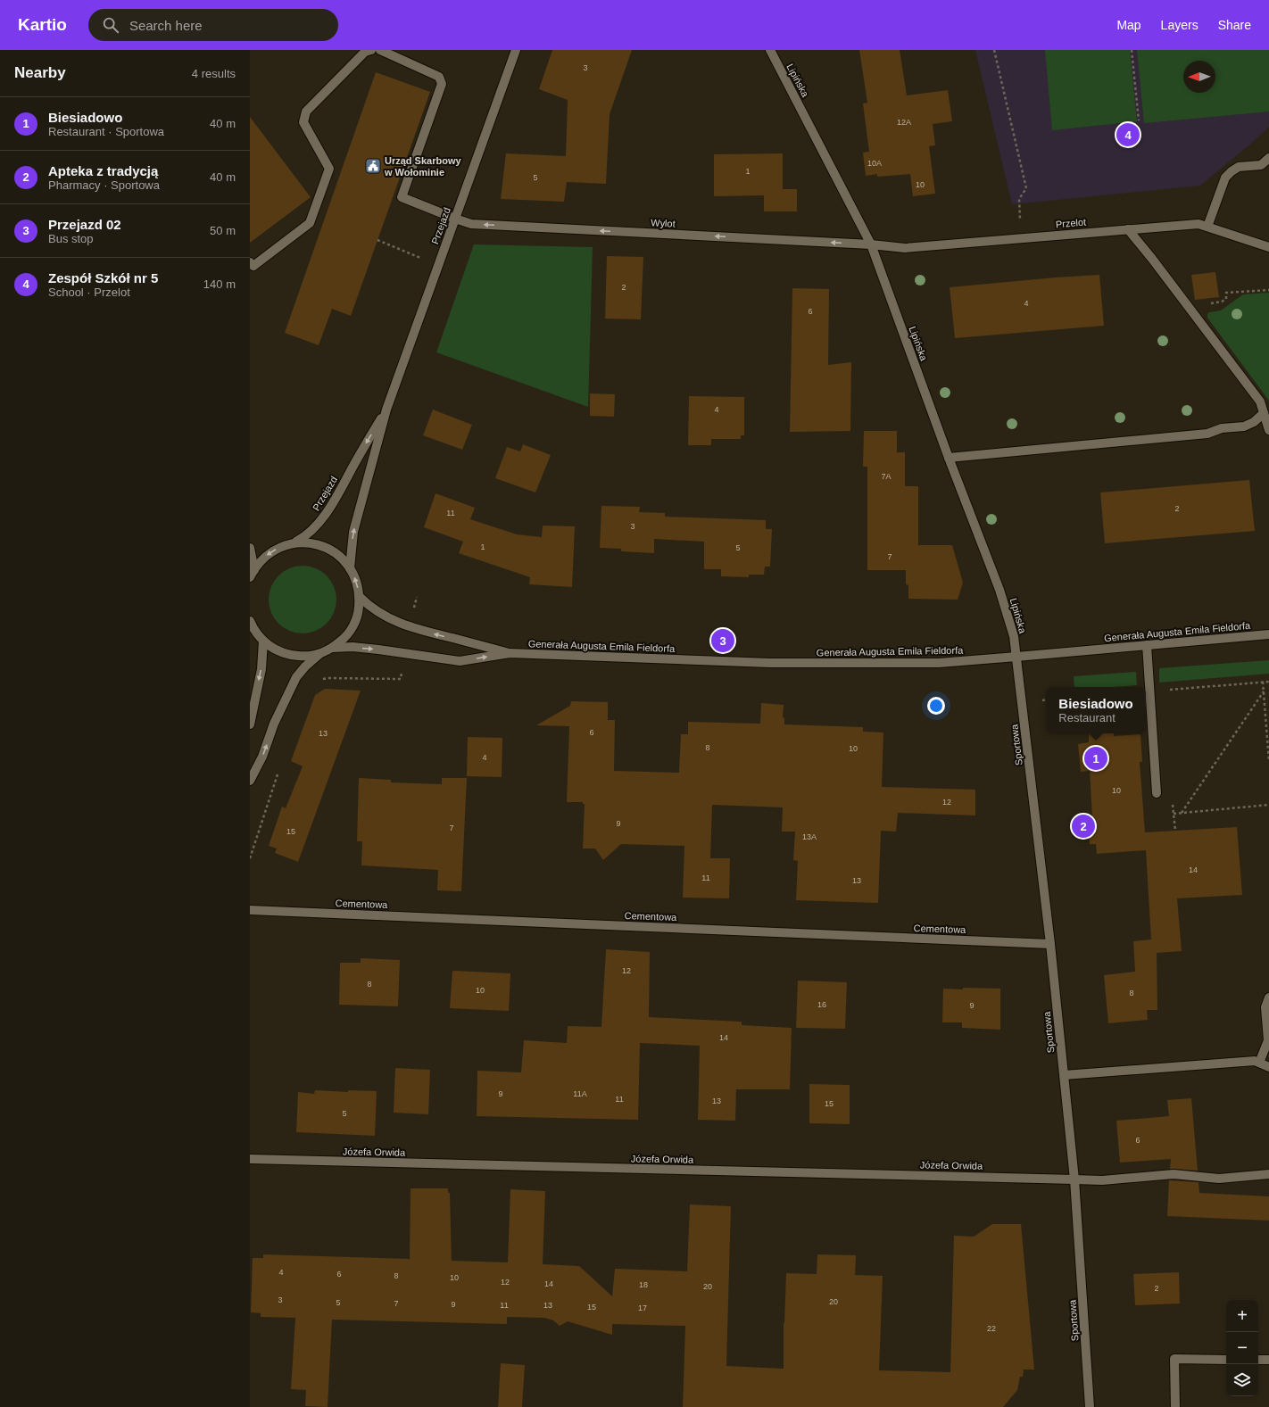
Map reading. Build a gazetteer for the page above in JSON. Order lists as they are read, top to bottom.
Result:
{
  "streets": {
    "street": [
      "Lipińska",
      "Wylot",
      "Przelot",
      "Przejazd",
      "Generała Augusta Emila Fieldorfa",
      "Sportowa",
      "Cementowa",
      "Józefa Orwida"
    ]
  },
  "crossings": [
    ["Lipińska", "Wylot"],
    ["Lipińska", "Przelot"],
    ["Lipińska", "Generała Augusta Emila Fieldorfa"],
    ["Lipińska", "Sportowa"],
    ["Wylot", "Przelot"],
    ["Wylot", "Przejazd"],
    ["Generała Augusta Emila Fieldorfa", "Sportowa"],
    ["Sportowa", "Cementowa"],
    ["Sportowa", "Józefa Orwida"]
  ],
  "one_way": ["Wylot"],
  "places": {
    "public building": ["Urząd Skarbowy w Wołominie"]
  },
  "house_numbers": [
    "3",
    "12A",
    "10A",
    "1",
    "5",
    "10",
    "2",
    "4",
    "6",
    "4",
    "7A",
    "2",
    "11",
    "3",
    "1",
    "5",
    "7",
    "6",
    "13",
    "8",
    "10",
    "4",
    "10",
    "12",
    "9",
    "7",
    "15",
    "13A",
    "14",
    "11",
    "13",
    "12",
    "8",
    "10",
    "8",
    "16",
    "9",
    "14",
    "9",
    "11A",
    "11",
    "13",
    "15",
    "5",
    "6",
    "4",
    "6",
    "8",
    "10",
    "12",
    "14",
    "18",
    "20",
    "2",
    "3",
    "20",
    "5",
    "7",
    "9",
    "11",
    "13",
    "15",
    "17",
    "22"
  ],
  "north": "left",
  "page": {
    "header": "Kartio",
    "search": "Search here",
    "nav": ["Map", "Layers", "Share"],
    "heading": ["Nearby", "4 results"],
    "list": [
      {
        "mark": "1",
        "name": "Biesiadowo",
        "note": "Restaurant · Sportowa",
        "value": "40 m"
      },
      {
        "mark": "2",
        "name": "Apteka z tradycją",
        "note": "Pharmacy · Sportowa",
        "value": "40 m"
      },
      {
        "mark": "3",
        "name": "Przejazd 02",
        "note": "Bus stop",
        "value": "50 m"
      },
      {
        "mark": "4",
        "name": "Zespół Szkół nr 5",
        "note": "School · Przelot",
        "value": "140 m"
      }
    ],
    "pins": [
      "4",
      "3",
      "1",
      "2"
    ],
    "popup": ["Biesiadowo", "Restaurant"],
    "map_buttons": ["+", "−"]
  }
}
